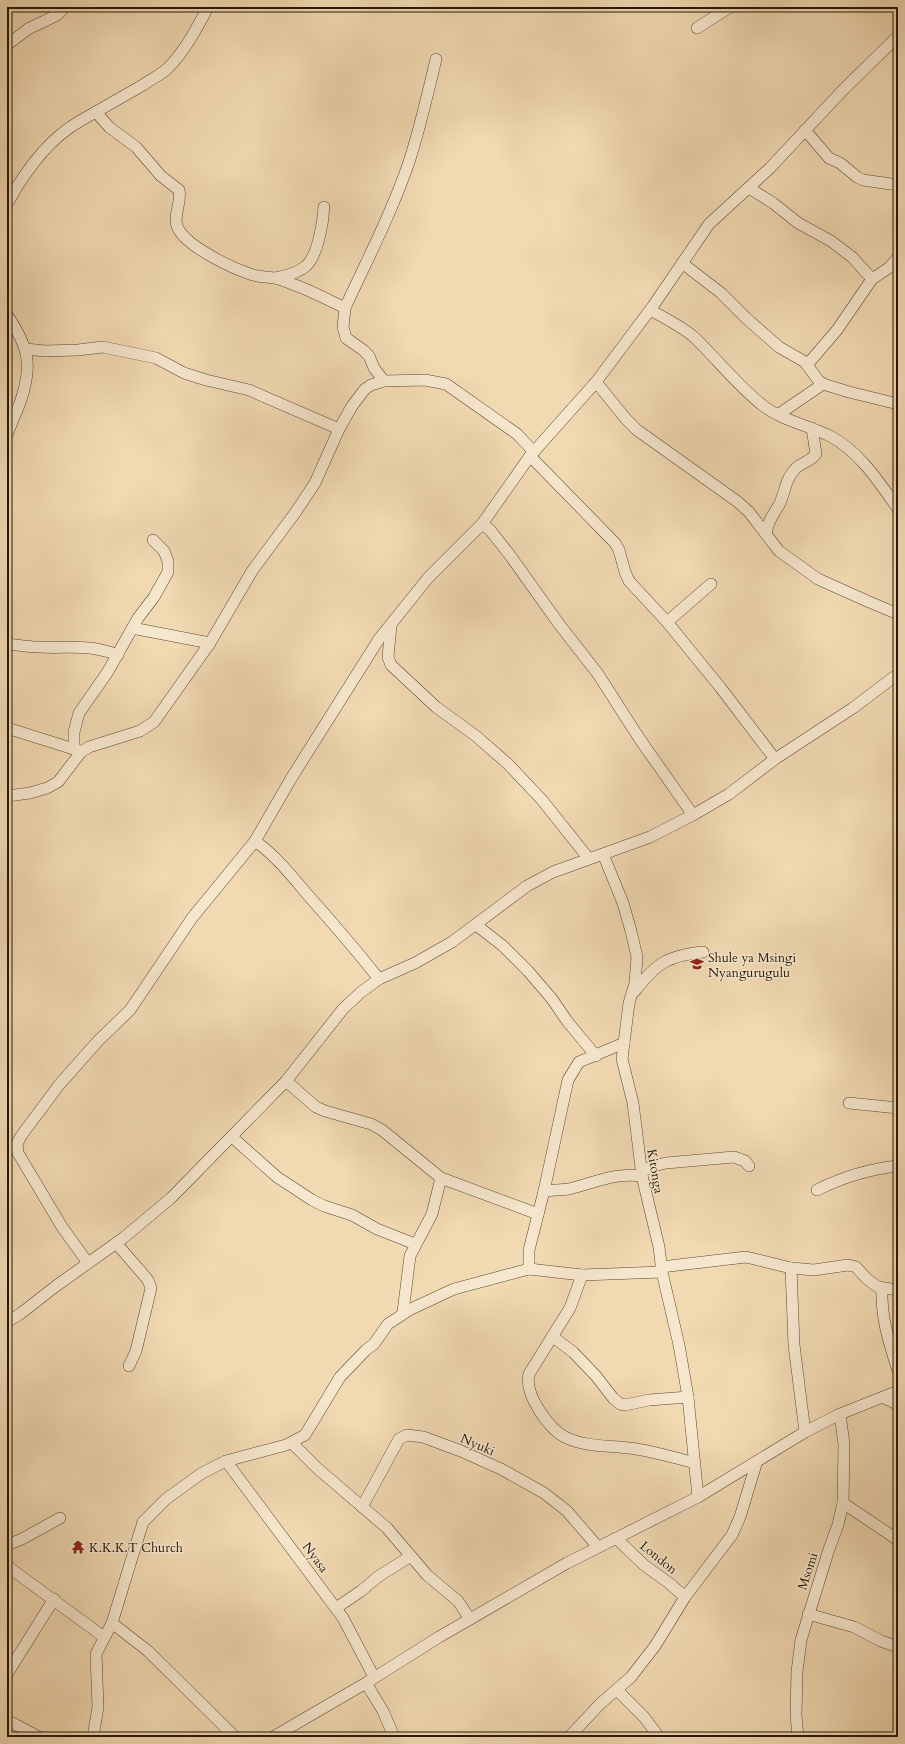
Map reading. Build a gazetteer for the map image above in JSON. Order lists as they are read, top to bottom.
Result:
{
  "streets": {
    "street": [
      "Kitonga",
      "Nyuki",
      "Nyasa",
      "London",
      "Msomi"
    ]
  },
  "places": {
    "school or university": ["Shule ya Msingi Nyangurugulu"],
    "temple": ["K.K.K.T Church"]
  }
}
